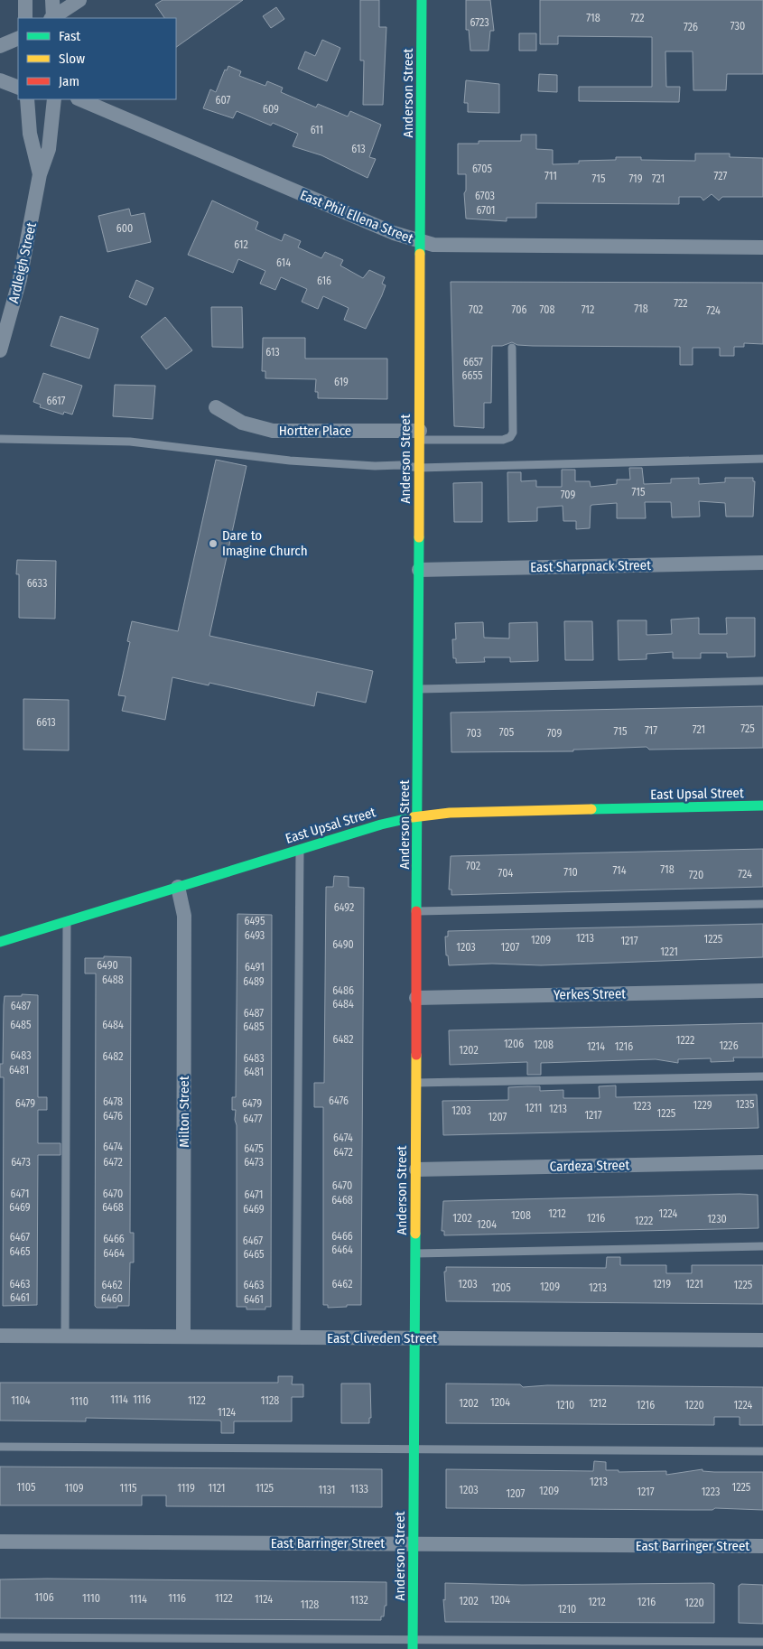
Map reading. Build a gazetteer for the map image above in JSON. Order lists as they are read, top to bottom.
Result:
{
  "streets": {
    "street": [
      "Anderson Street",
      "East Phil Ellena Street",
      "Ardleigh Street",
      "Hortter Place",
      "East Sharpnack Street",
      "East Upsal Street",
      "Yerkes Street",
      "Milton Street",
      "Cardeza Street",
      "East Cliveden Street",
      "East Barringer Street"
    ]
  },
  "crossings": [
    ["Anderson Street", "East Phil Ellena Street"],
    ["Anderson Street", "Hortter Place"],
    ["Anderson Street", "East Sharpnack Street"],
    ["Anderson Street", "East Upsal Street"],
    ["Anderson Street", "Yerkes Street"],
    ["Anderson Street", "Cardeza Street"],
    ["Anderson Street", "East Cliveden Street"],
    ["Anderson Street", "East Barringer Street"],
    ["East Upsal Street", "Milton Street"],
    ["Milton Street", "East Cliveden Street"]
  ],
  "places": ["Dare to Imagine Church"],
  "house_numbers": [
    "718",
    "722",
    "6723",
    "730",
    "726",
    "607",
    "609",
    "611",
    "613",
    "6705",
    "711",
    "727",
    "715",
    "719",
    "721",
    "6703",
    "6701",
    "600",
    "612",
    "614",
    "616",
    "722",
    "718",
    "702",
    "706",
    "708",
    "712",
    "724",
    "613",
    "6657",
    "6655",
    "619",
    "6617",
    "715",
    "709",
    "6633",
    "6613",
    "725",
    "721",
    "717",
    "715",
    "705",
    "703",
    "709",
    "702",
    "718",
    "714",
    "710",
    "704",
    "724",
    "720",
    "6492",
    "6495",
    "6493",
    "1213",
    "1225",
    "1209",
    "1217",
    "6490",
    "1203",
    "1207",
    "1221",
    "6490",
    "6491",
    "6488",
    "6489",
    "6486",
    "6484",
    "6487",
    "6487",
    "6485",
    "6484",
    "6485",
    "6482",
    "1222",
    "1206",
    "1208",
    "1226",
    "1214",
    "1216",
    "1202",
    "6483",
    "6482",
    "6483",
    "6481",
    "6481",
    "6476",
    "6478",
    "6479",
    "6479",
    "1235",
    "1229",
    "1223",
    "1211",
    "1213",
    "1203",
    "1225",
    "1217",
    "6476",
    "1207",
    "6477",
    "6474",
    "6474",
    "6475",
    "6472",
    "6473",
    "6472",
    "6473",
    "6470",
    "6471",
    "6470",
    "6471",
    "6468",
    "6469",
    "6468",
    "6469",
    "1212",
    "1224",
    "1208",
    "1202",
    "1216",
    "1230",
    "1222",
    "1204",
    "6466",
    "6467",
    "6466",
    "6467",
    "6464",
    "6465",
    "6464",
    "6465",
    "6463",
    "6462",
    "1203",
    "1219",
    "1221",
    "6462",
    "6463",
    "1225",
    "1209",
    "1205",
    "1213",
    "6461",
    "6460",
    "6461",
    "1114",
    "1116",
    "1104",
    "1122",
    "1128",
    "1110",
    "1204",
    "1202",
    "1212",
    "1210",
    "1216",
    "1220",
    "1224",
    "1124",
    "1213",
    "1105",
    "1225",
    "1109",
    "1115",
    "1119",
    "1121",
    "1125",
    "1133",
    "1131",
    "1203",
    "1209",
    "1217",
    "1223",
    "1207",
    "1106",
    "1110",
    "1116",
    "1122",
    "1114",
    "1124",
    "1132",
    "1204",
    "1202",
    "1212",
    "1216",
    "1220",
    "1128",
    "1210"
  ],
  "legend": ["Fast", "Slow", "Jam"]
}
